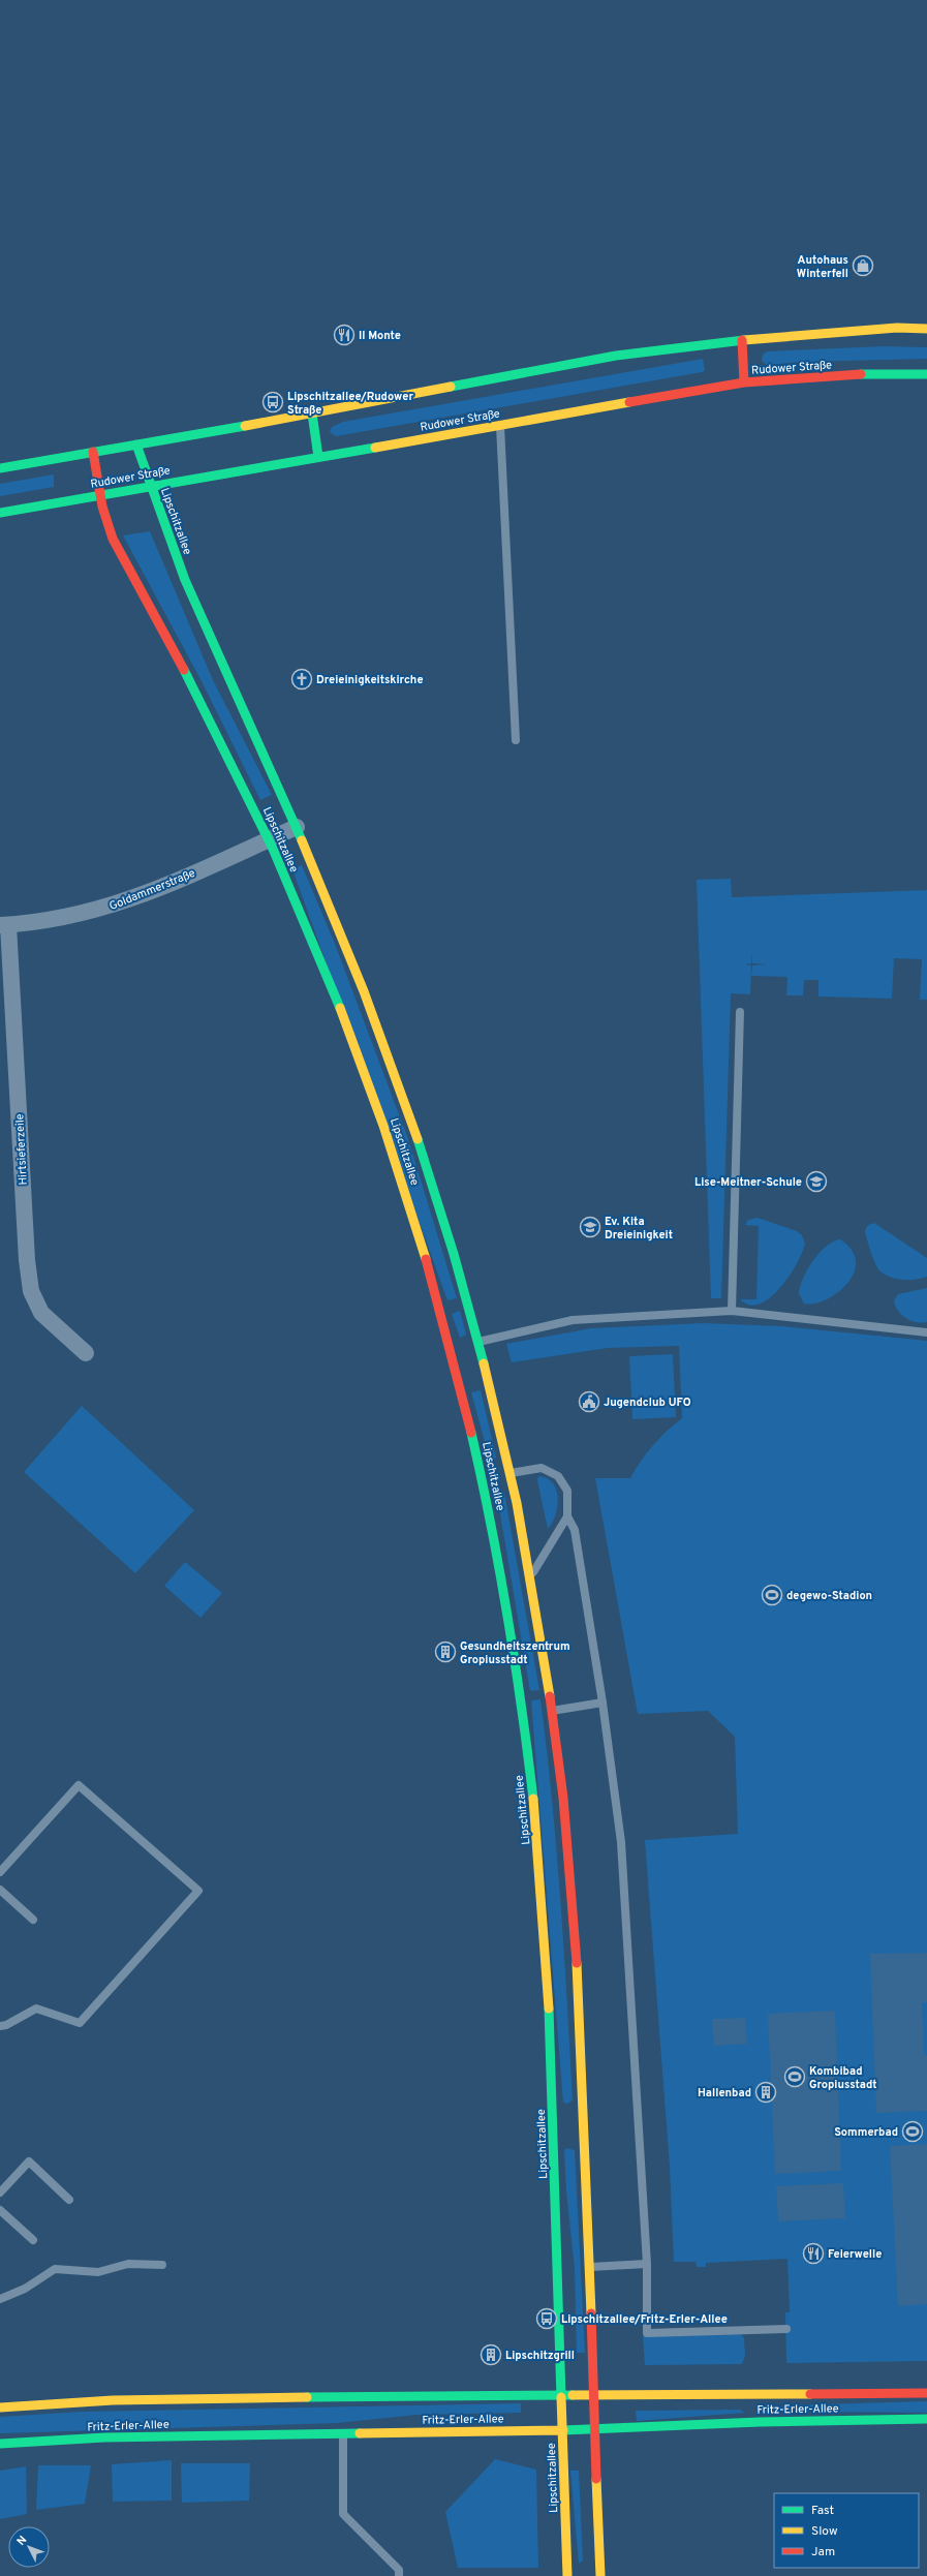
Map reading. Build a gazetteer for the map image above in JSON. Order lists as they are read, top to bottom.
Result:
{
  "streets": {
    "street": [
      "Rudower Straße",
      "Lipschitzallee",
      "Goldammerstraße",
      "Hirtsieferzeile",
      "Fritz-Erler-Allee"
    ]
  },
  "crossings": [
    ["Rudower Straße", "Lipschitzallee"],
    ["Lipschitzallee", "Goldammerstraße"],
    ["Lipschitzallee", "Fritz-Erler-Allee"],
    ["Goldammerstraße", "Hirtsieferzeile"]
  ],
  "places": {
    "shop": ["Autohaus Winterfell"],
    "restaurant": ["Il Monte", "Feierwelle"],
    "bus stop": ["Lipschitzallee/Rudower Straße", "Lipschitzallee/Fritz-Erler-Allee"],
    "church": ["Dreieinigkeitskirche"],
    "school or university": ["Lise-Meitner-Schule", "Ev. Kita Dreieinigkeit"],
    "public building": ["Jugendclub UFO"],
    "sports": ["degewo-Stadion", "Kombibad Gropiusstadt", "Sommerbad"],
    "building": ["Gesundheitszentrum Gropiusstadt", "Hallenbad", "Lipschitzgrill"]
  },
  "legend": ["Fast", "Slow", "Jam"],
  "north": "top left"
}
